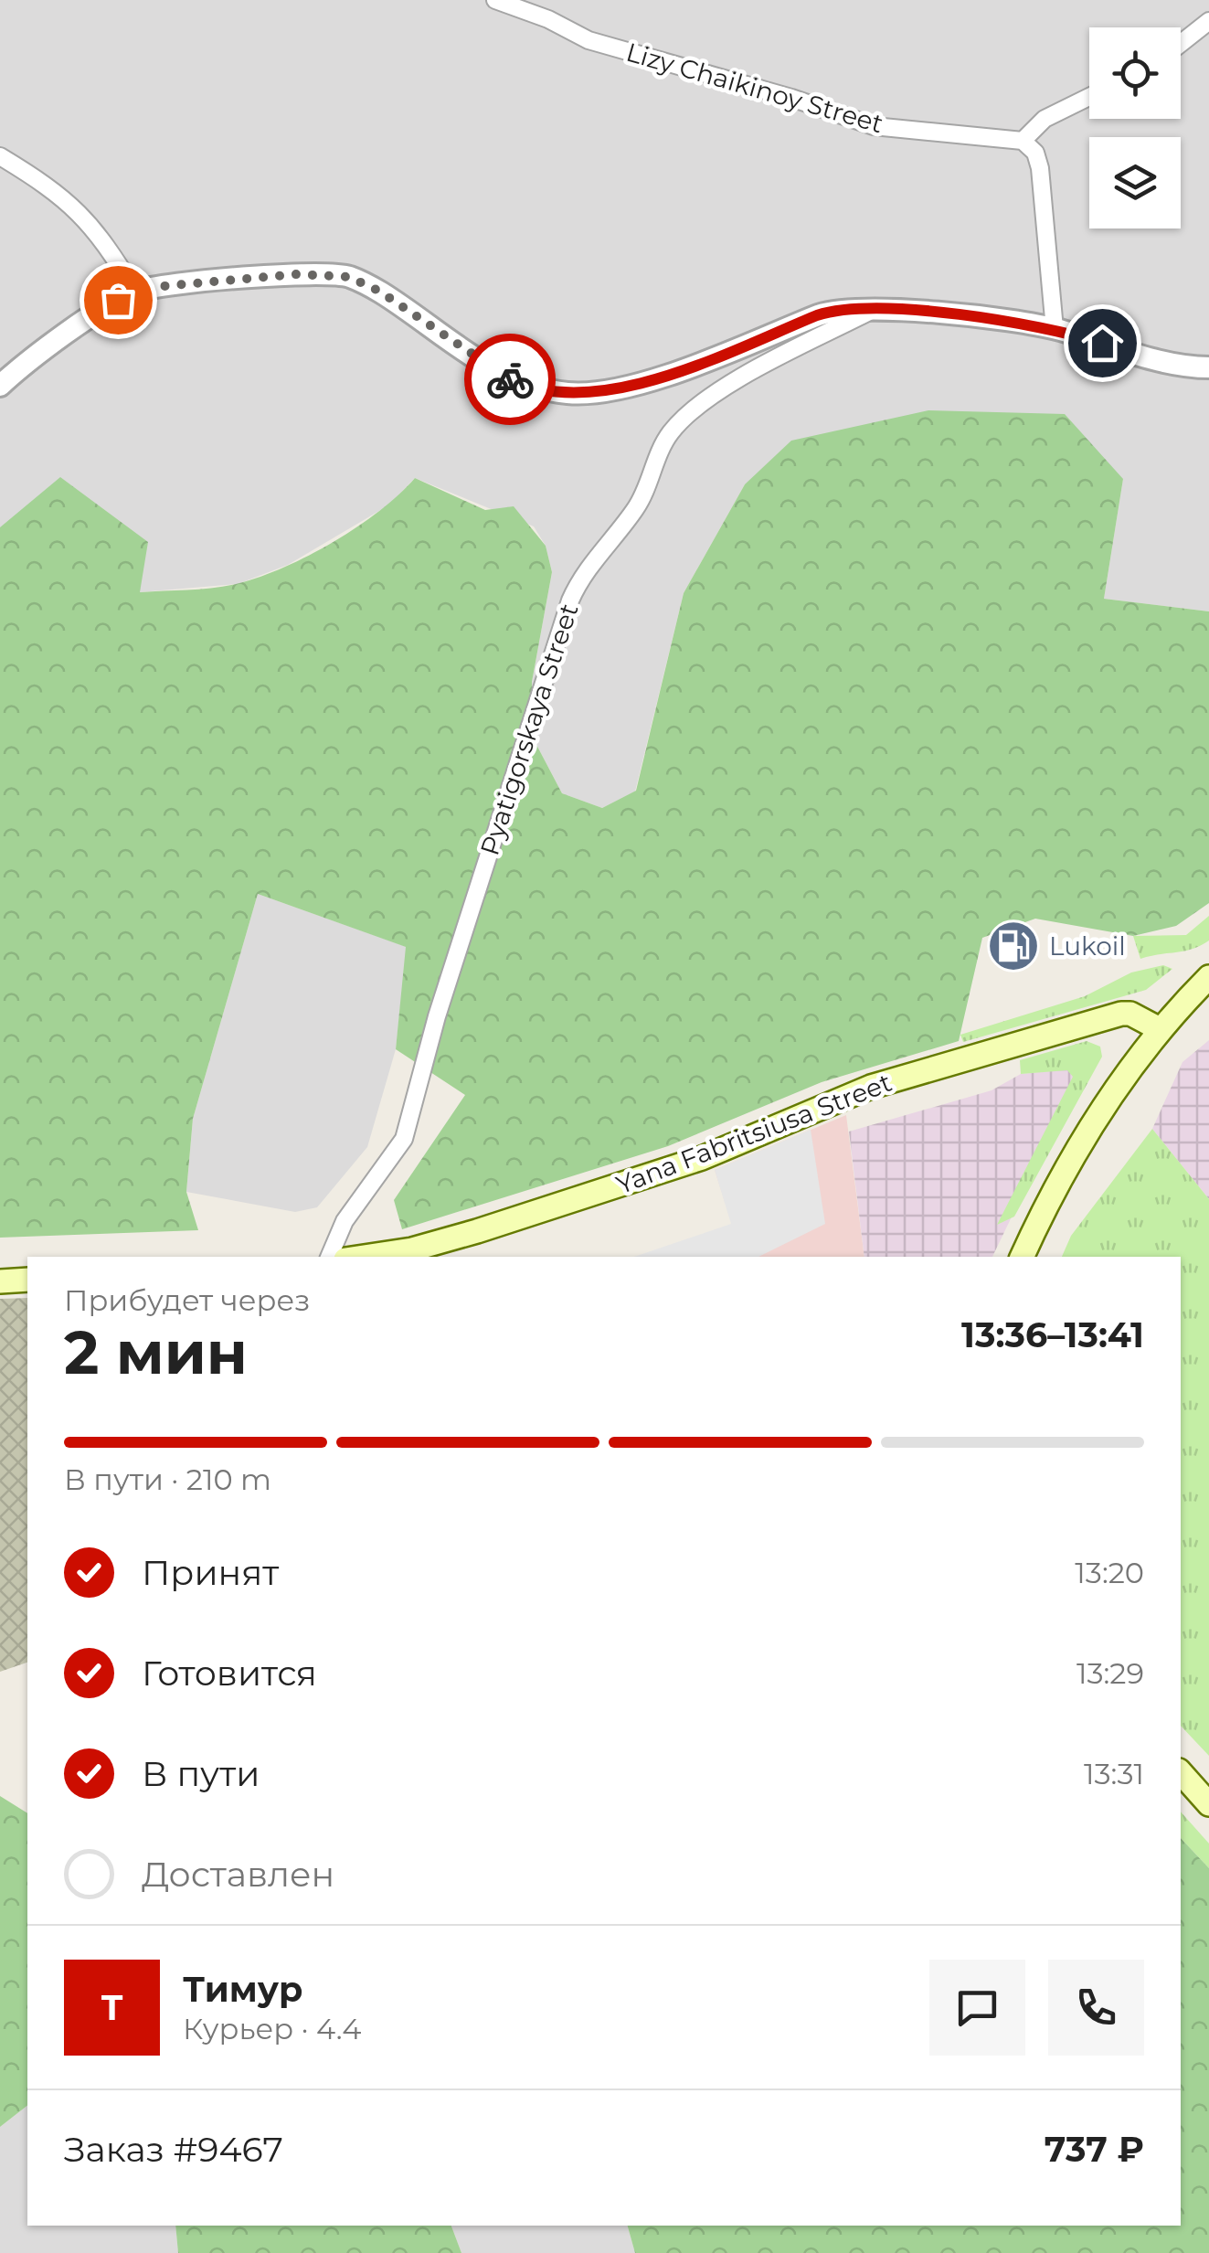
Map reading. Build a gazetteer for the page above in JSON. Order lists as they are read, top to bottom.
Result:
{
  "streets": {
    "main road": ["Yana Fabritsiusa Street"],
    "street": ["Lizy Chaikinoy Street", "Pyatigorskaya Street"]
  },
  "places": {
    "fuel station": ["Lukoil"]
  },
  "page": {
    "heading": ["2 мин", "Прибудет через", "13:36–13:41"],
    "panel": [
      "Тимур",
      "Курьер · 4.4",
      "Заказ #9467",
      "737 ₽"
    ],
    "bar": "В пути · 210 m",
    "list": [
      ["Принят", "13:20"],
      ["Готовится", "13:29"],
      ["В пути", "13:31"],
      "Доставлен"
    ],
    "round": "Т"
  }
}
